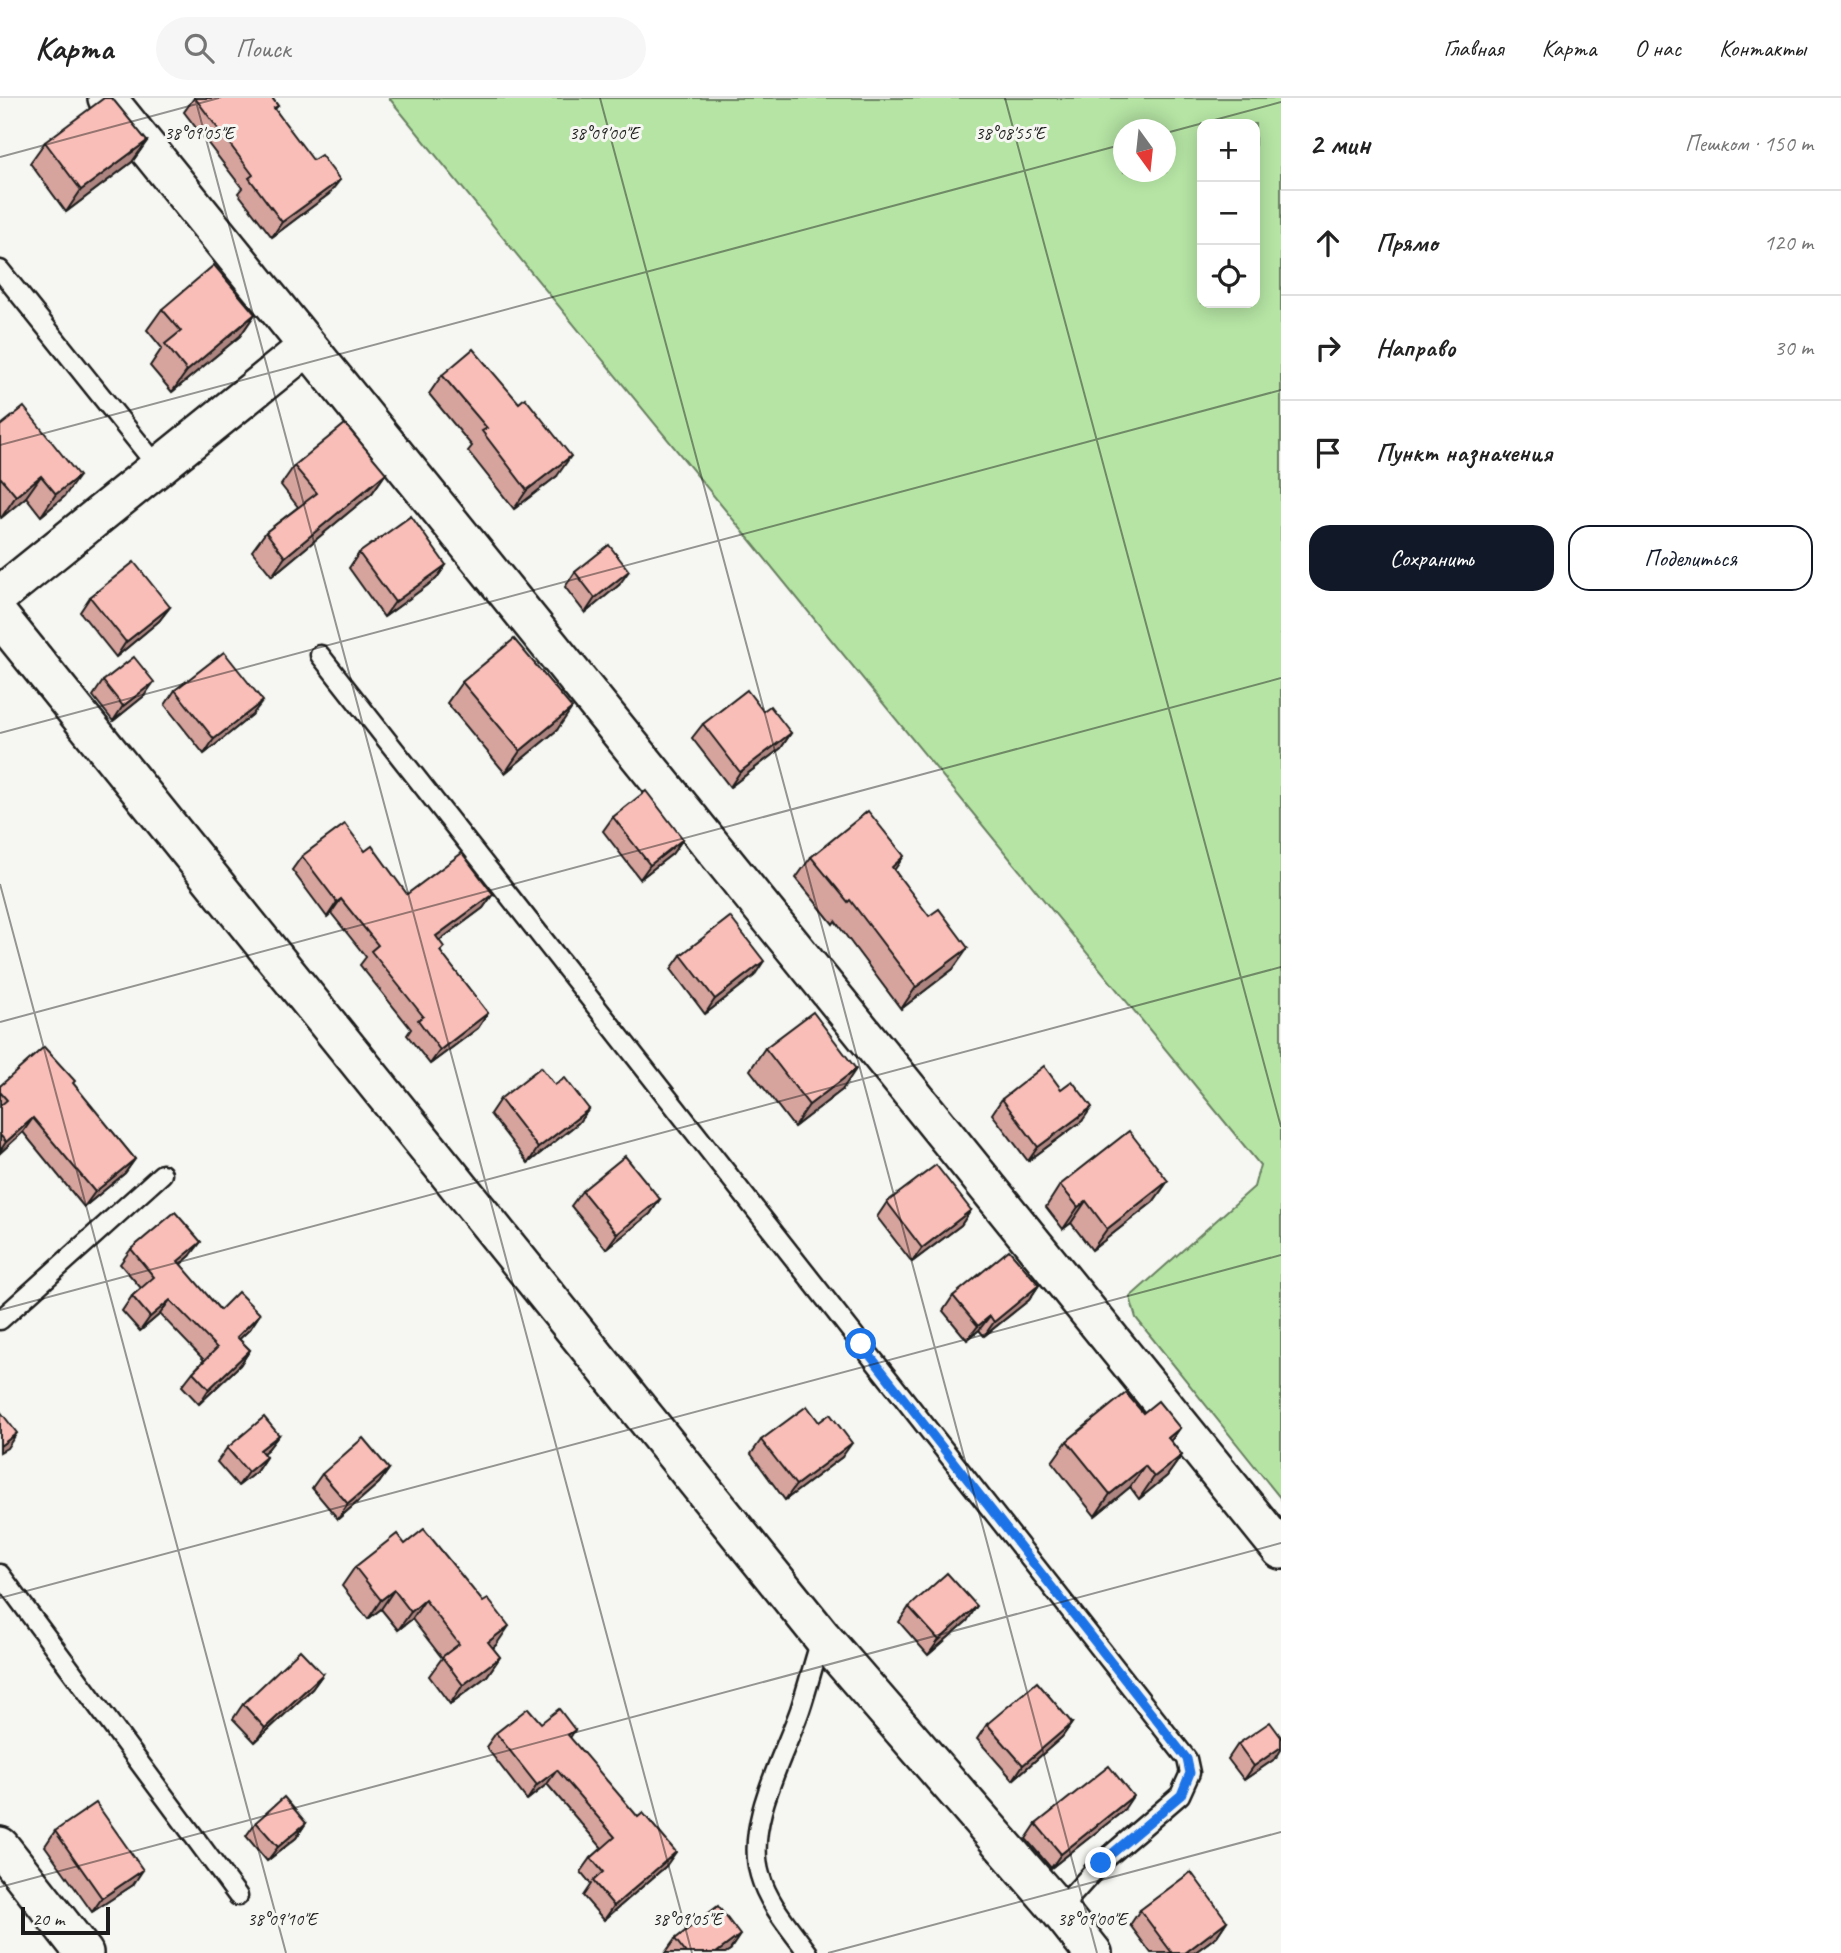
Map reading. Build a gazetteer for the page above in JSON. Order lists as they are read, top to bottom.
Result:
{
  "scale_bar": "20 m",
  "north": "bottom",
  "page": {
    "header": "Карта",
    "search": "Поиск",
    "nav": [
      "Главная",
      "Карта",
      "О нас",
      "Контакты"
    ],
    "heading": ["2 мин", "Пешком · 150 m"],
    "map_buttons": ["+", "−"],
    "list": [
      ["Прямо", "120 m"],
      ["Направо", "30 m"],
      "Пункт назначения"
    ],
    "buttons": ["Сохранить", "Поделиться"],
    "scale": "20 m"
  },
  "coordinates": [
    "38°09'05\"E",
    "38°09'00\"E",
    "38°08'55\"E",
    "38°09'10\"E"
  ]
}
